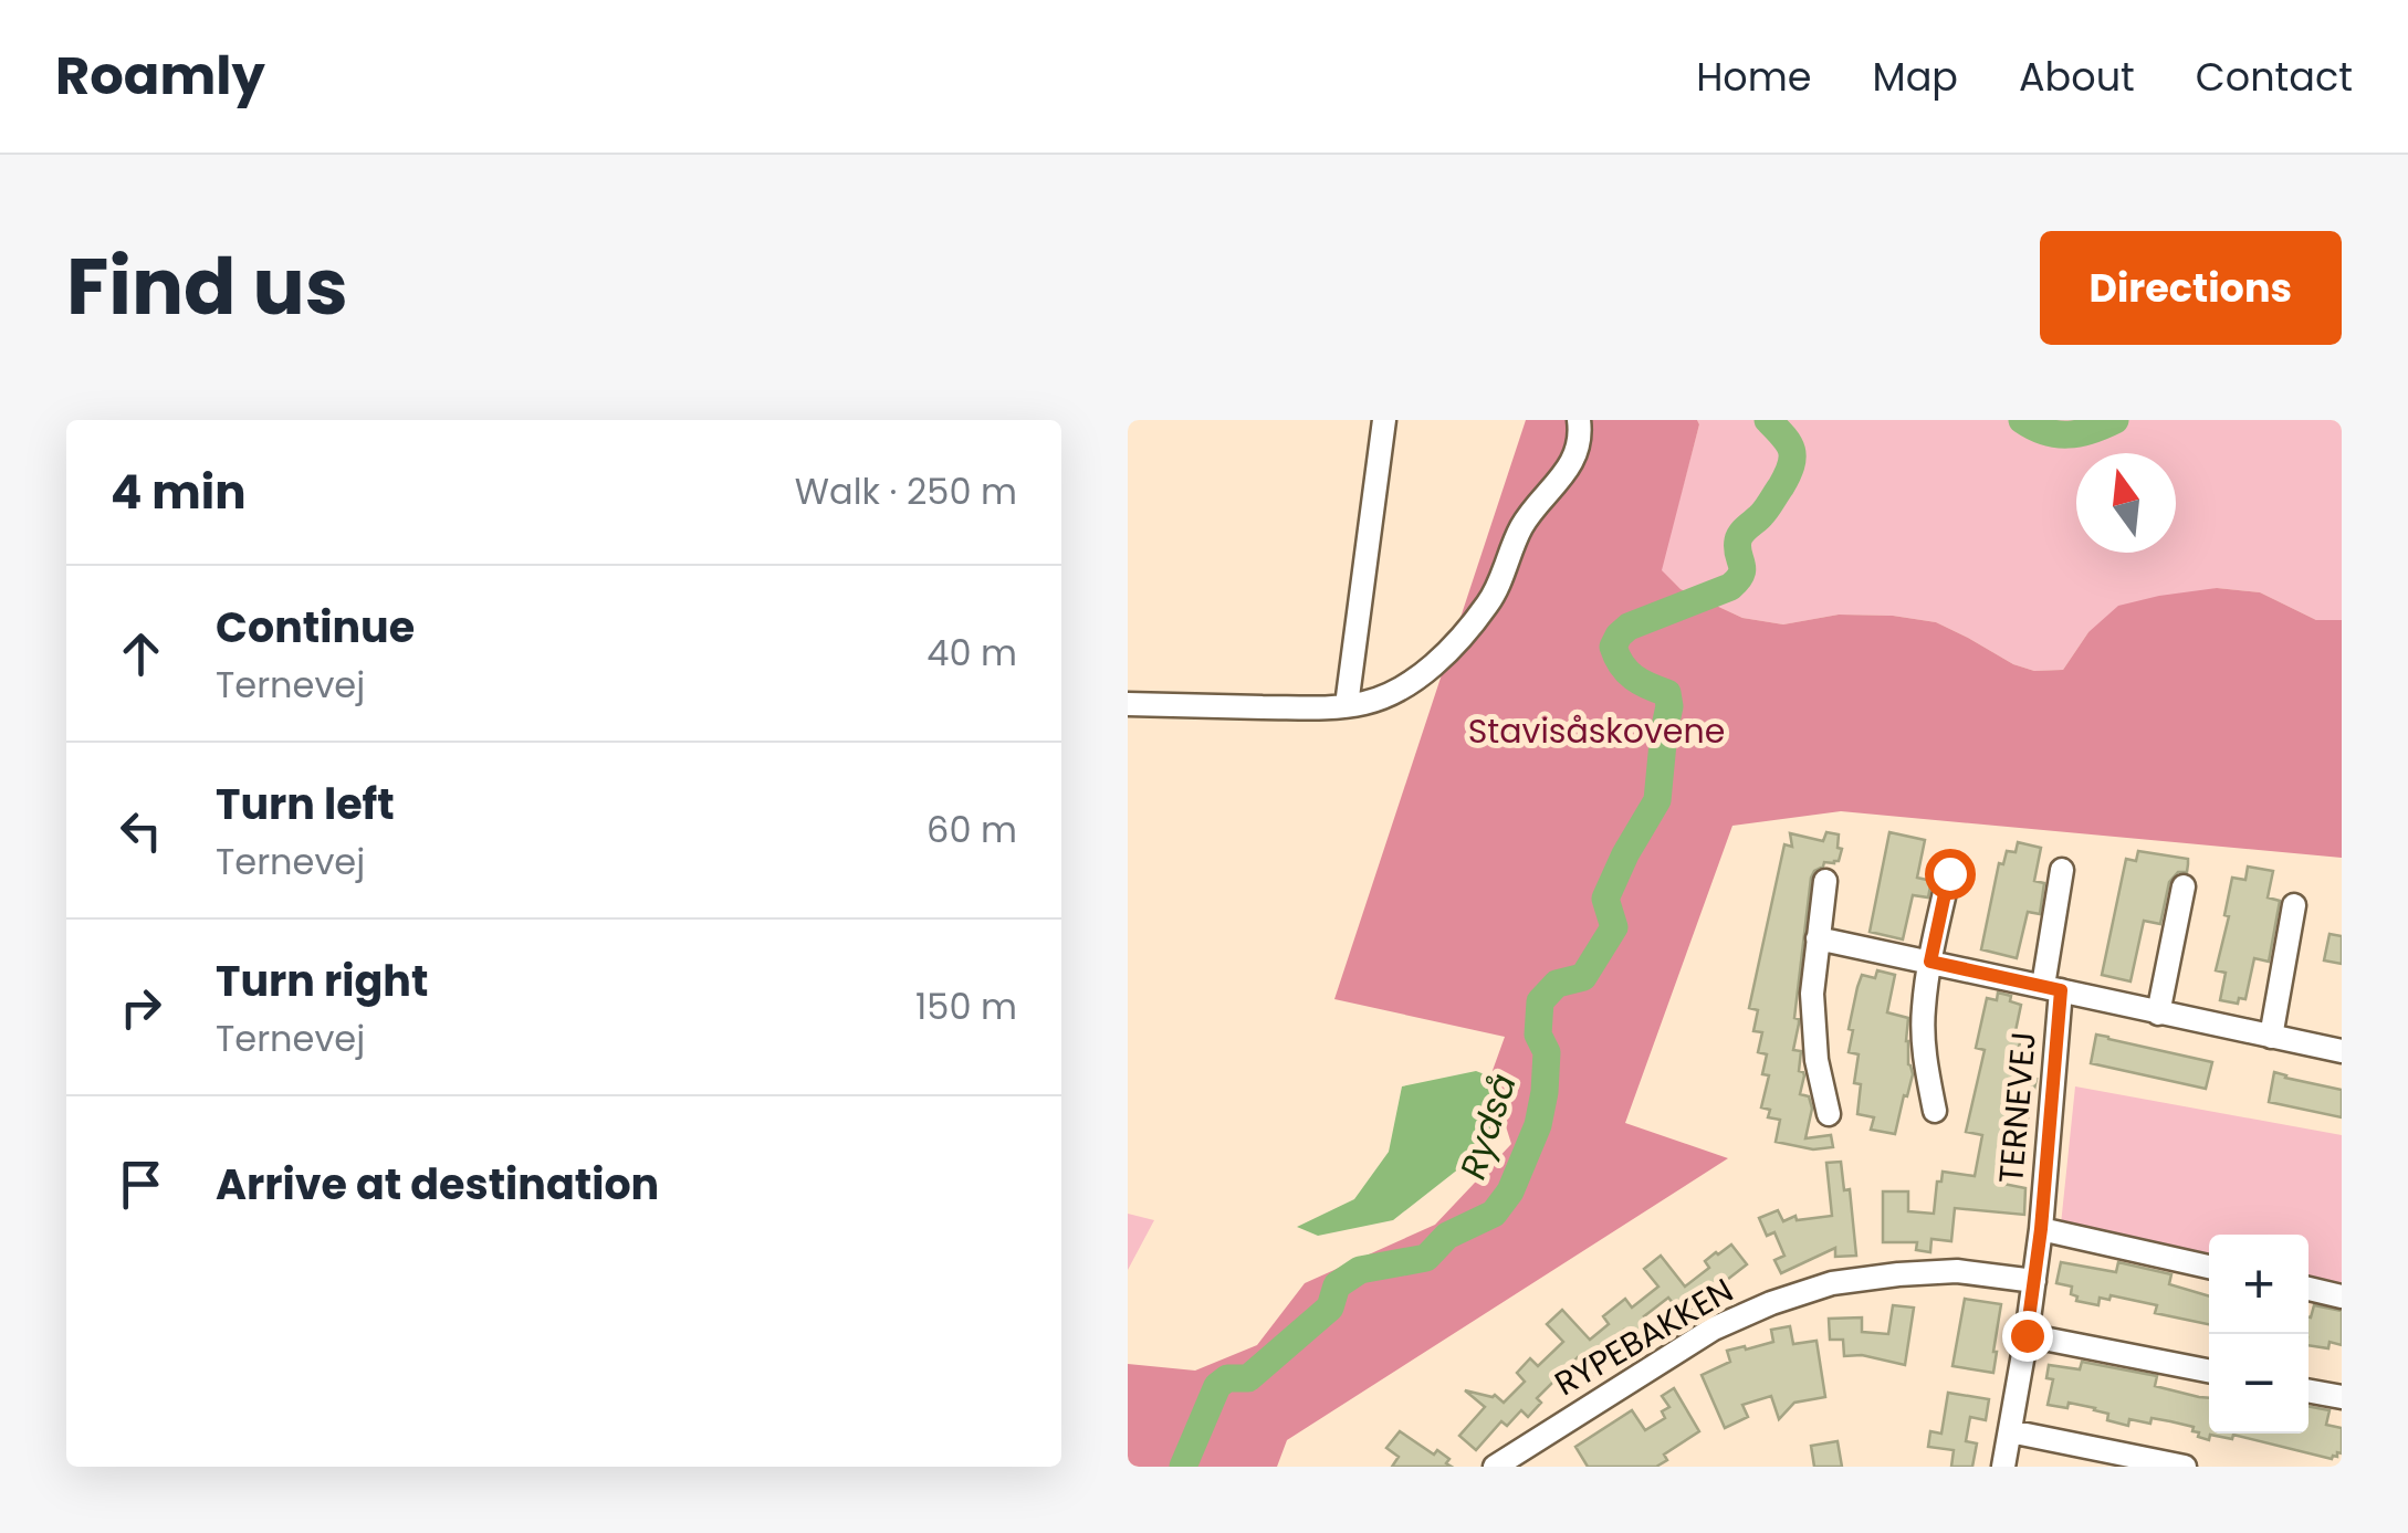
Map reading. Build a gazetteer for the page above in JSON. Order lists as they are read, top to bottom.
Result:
{
  "streets": {
    "street": ["TERNEVEJ", "RYPEBAKKEN"]
  },
  "crossings": [
    ["TERNEVEJ", "RYPEBAKKEN"]
  ],
  "water": ["Rydså"],
  "parks": ["Stavisåskovene"],
  "north": "top",
  "page": {
    "header": "Roamly",
    "nav": [
      "Home",
      "Map",
      "About",
      "Contact"
    ],
    "title": "Find us",
    "buttons": "Directions",
    "heading": ["4 min", "Walk · 250 m"],
    "list": [
      ["Continue", "Ternevej", "40 m"],
      ["Turn left", "Ternevej", "60 m"],
      ["Turn right", "Ternevej", "150 m"],
      "Arrive at destination"
    ],
    "map_buttons": ["+", "−"]
  }
}
